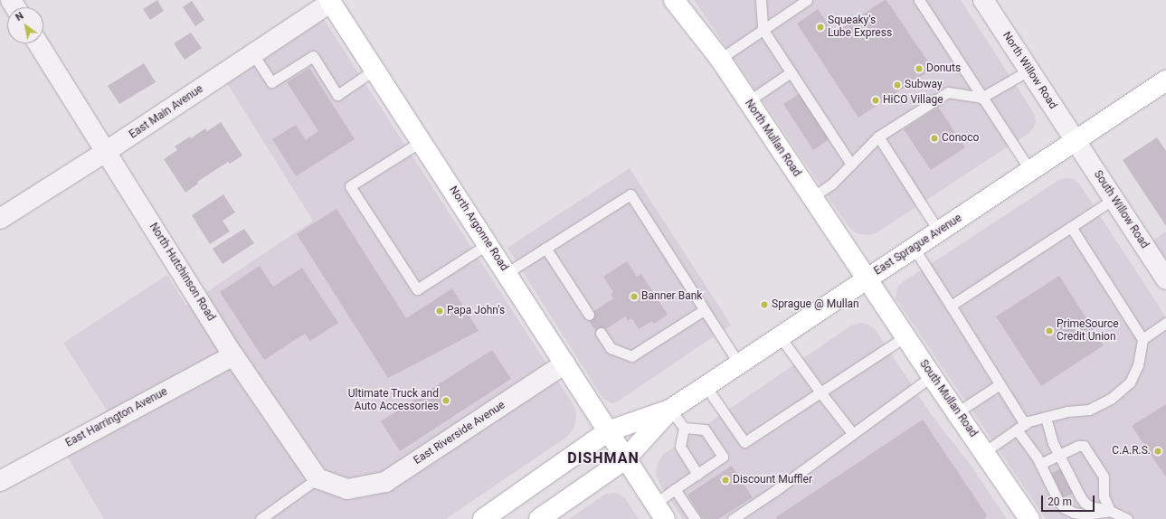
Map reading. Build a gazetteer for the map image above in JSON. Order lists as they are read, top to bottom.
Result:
{
  "streets": {
    "main road": [
      "North Mullan Road",
      "North Argonne Road",
      "East Sprague Avenue",
      "South Mullan Road"
    ],
    "street": [
      "North Willow Road",
      "East Main Avenue",
      "South Willow Road",
      "North Hutchinson Road",
      "East Harrington Avenue",
      "East Riverside Avenue"
    ]
  },
  "crossings": [
    ["North Willow Road", "South Willow Road"],
    ["North Willow Road", "East Sprague Avenue"],
    ["East Main Avenue", "North Argonne Road"],
    ["East Main Avenue", "North Hutchinson Road"],
    ["North Mullan Road", "East Sprague Avenue"],
    ["North Mullan Road", "South Mullan Road"],
    ["South Willow Road", "East Sprague Avenue"],
    ["North Argonne Road", "East Sprague Avenue"],
    ["North Argonne Road", "East Riverside Avenue"],
    ["East Sprague Avenue", "South Mullan Road"],
    ["North Hutchinson Road", "East Harrington Avenue"],
    ["North Hutchinson Road", "East Riverside Avenue"]
  ],
  "districts": ["DISHMAN"],
  "places": [
    "Squeaky's Lube Express",
    "Donuts",
    "Subway",
    "HiCO Village",
    "Conoco",
    "Banner Bank",
    "Sprague @ Mullan",
    "Papa John's",
    "PrimeSource Credit Union",
    "Ultimate Truck and Auto Accessories",
    "C.A.R.S.",
    "Discount Muffler"
  ],
  "scale_bar": "20 m",
  "north": "top left"
}
